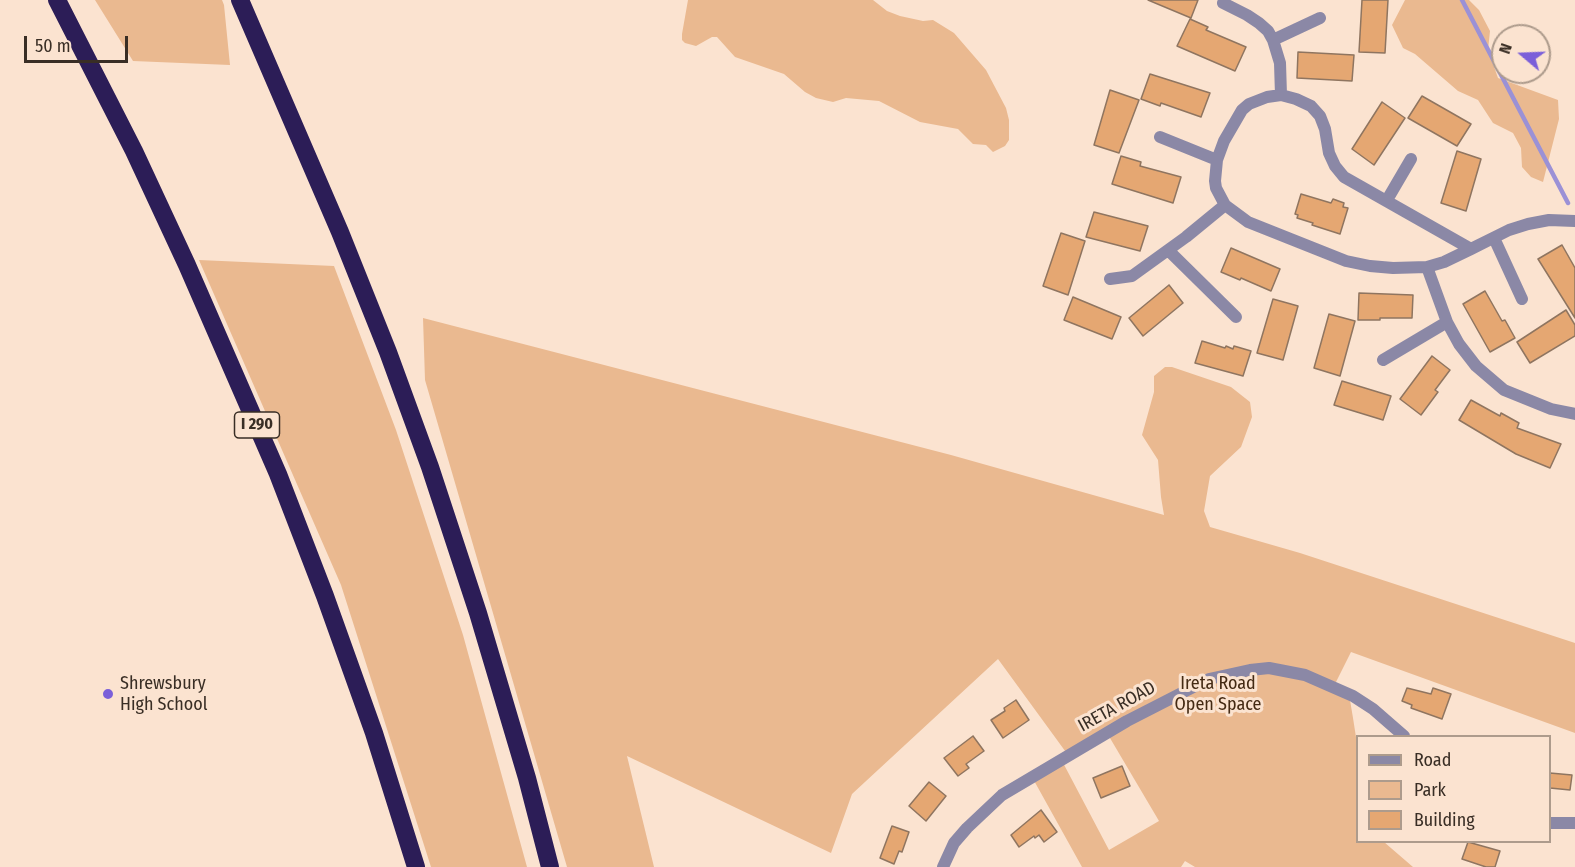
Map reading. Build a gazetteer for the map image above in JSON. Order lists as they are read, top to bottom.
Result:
{
  "streets": {
    "highway": ["I 290"],
    "street": ["IRETA ROAD"]
  },
  "parks": ["Ireta Road Open Space"],
  "places": ["Shrewsbury High School"],
  "legend": ["Road", "Park", "Building"],
  "scale_bar": "50 m",
  "north": "left"
}
